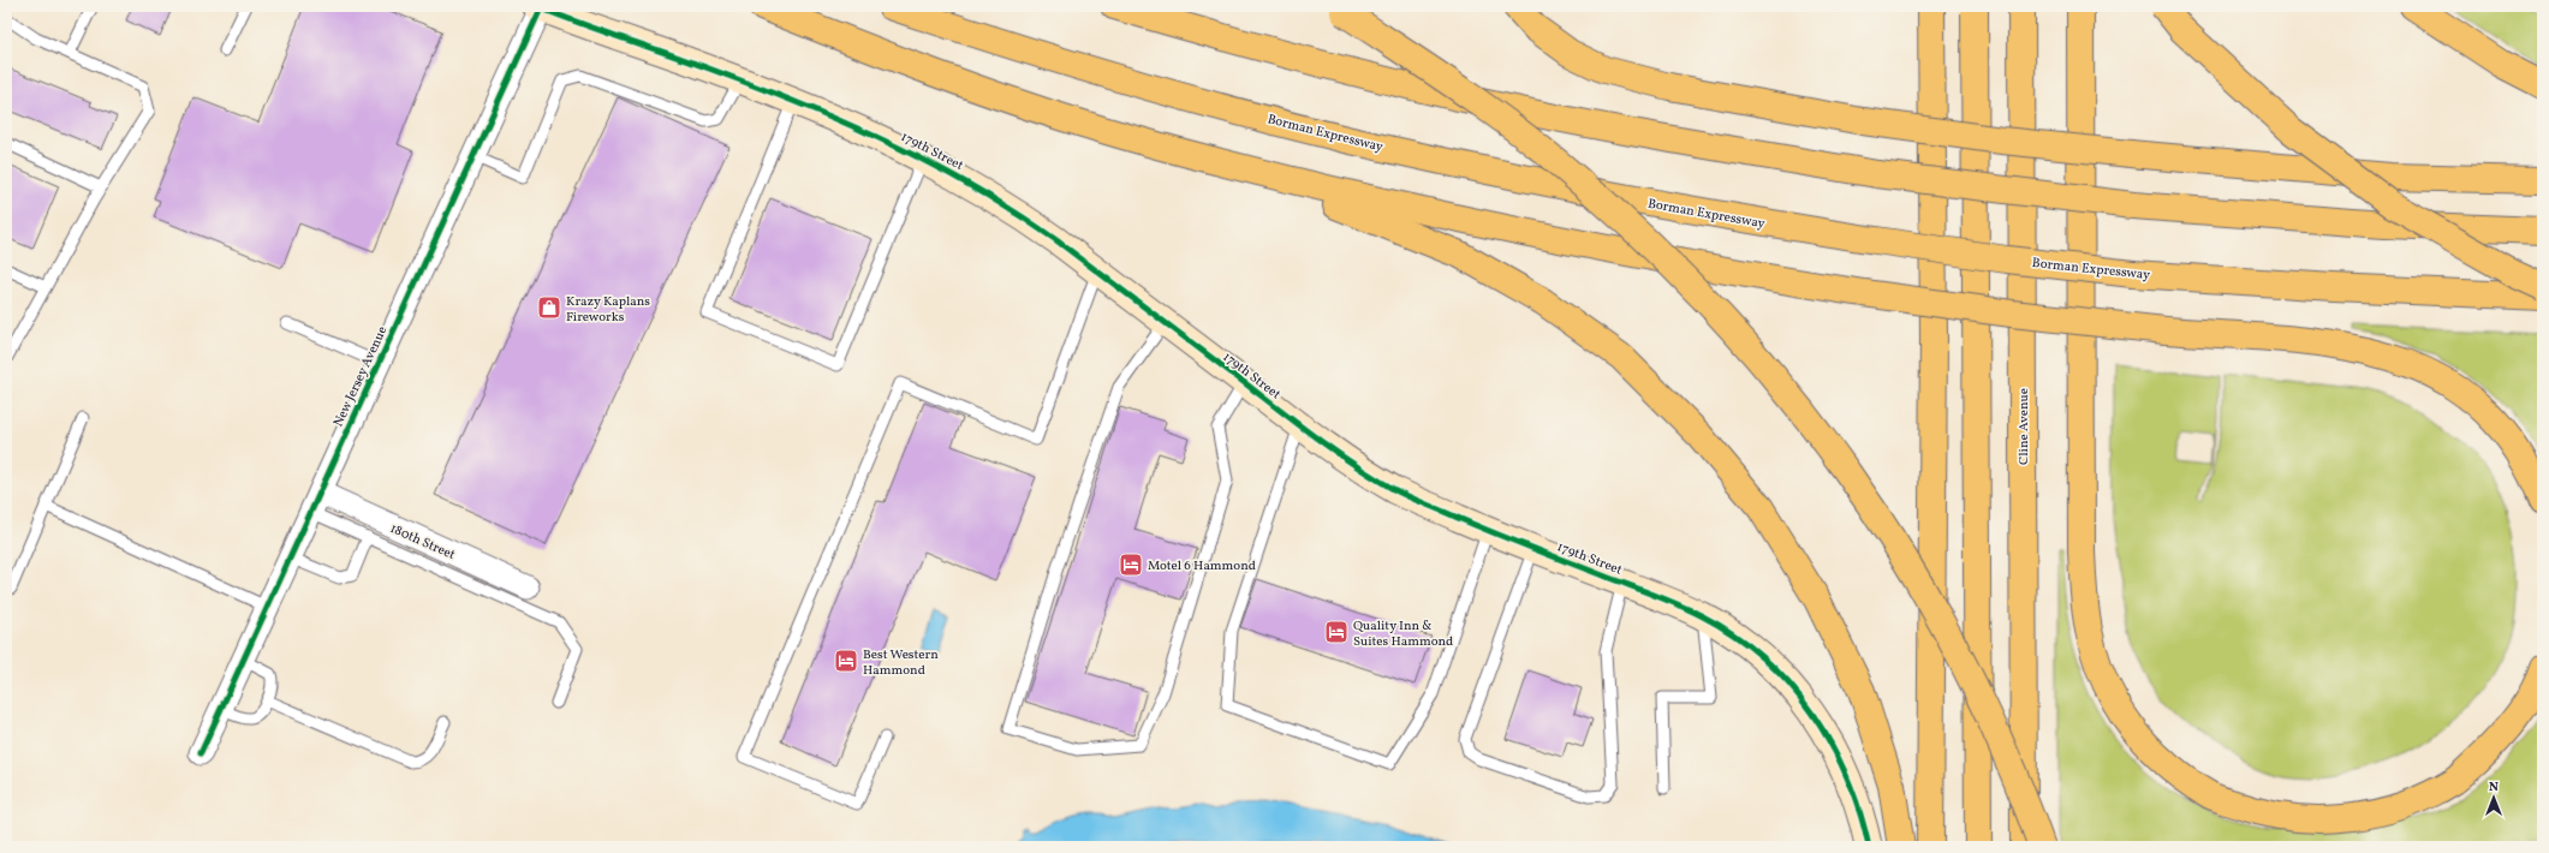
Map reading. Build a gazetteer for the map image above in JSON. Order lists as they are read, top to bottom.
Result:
{
  "streets": {
    "highway": ["Borman Expressway", "Cline Avenue"],
    "street": ["179th Street", "New Jersey Avenue", "180th Street"]
  },
  "crossings": [
    ["179th Street", "New Jersey Avenue"],
    ["New Jersey Avenue", "180th Street"]
  ],
  "places": {
    "shop": ["Krazy Kaplans Fireworks"],
    "hotel": ["Motel 6 Hammond", "Quality Inn & Suites Hammond", "Best Western Hammond"]
  },
  "north": "top"
}
